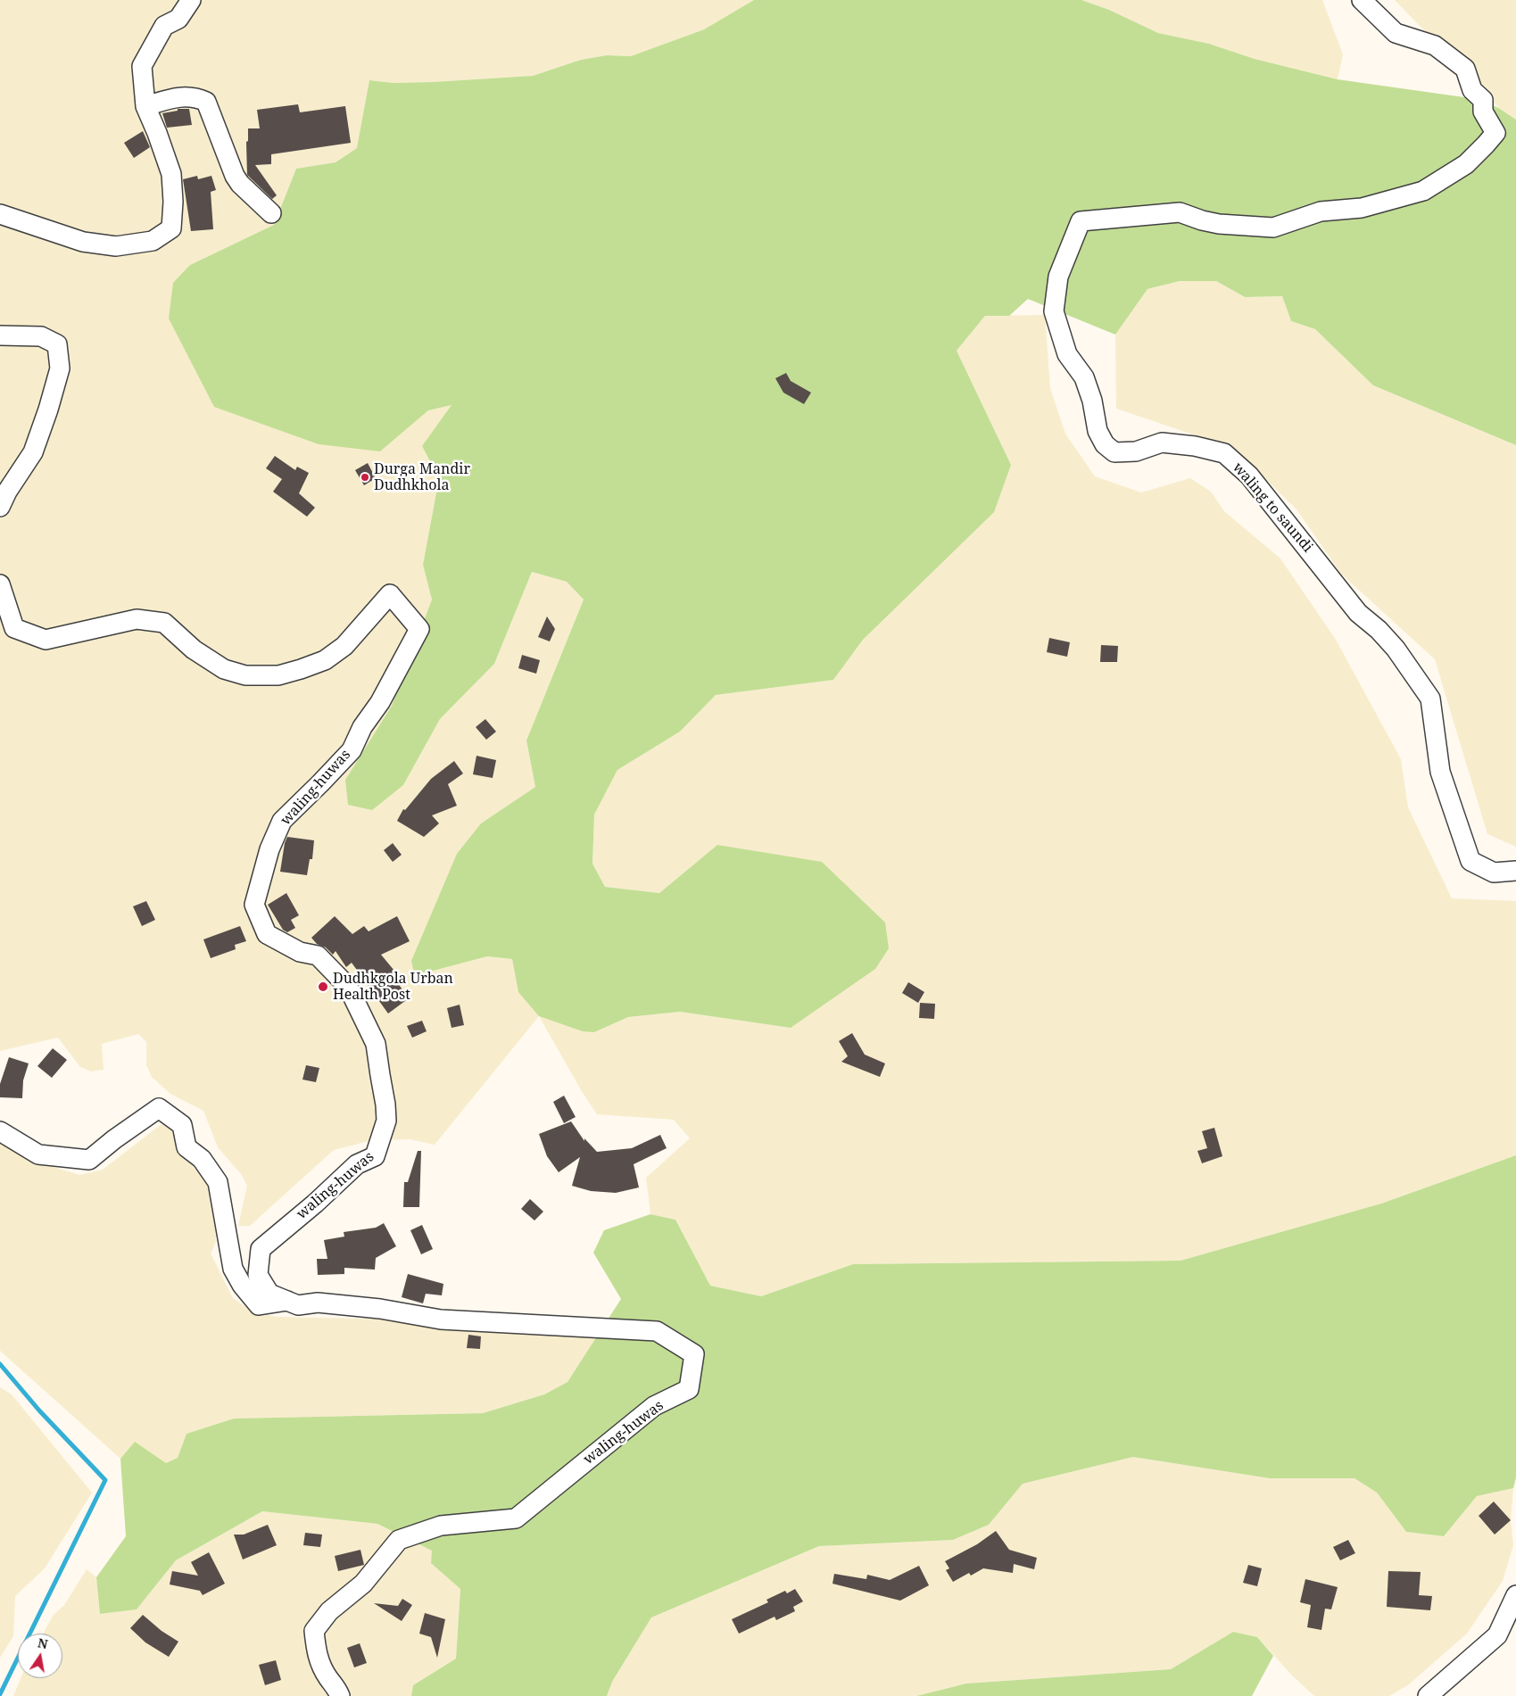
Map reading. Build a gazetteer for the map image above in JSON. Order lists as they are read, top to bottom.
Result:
{
  "streets": {
    "street": ["waling to saundi", "waling-huwas"]
  },
  "places": ["Durga Mandir Dudhkhola", "Dudhkgola Urban Health Post"],
  "north": "top"
}
